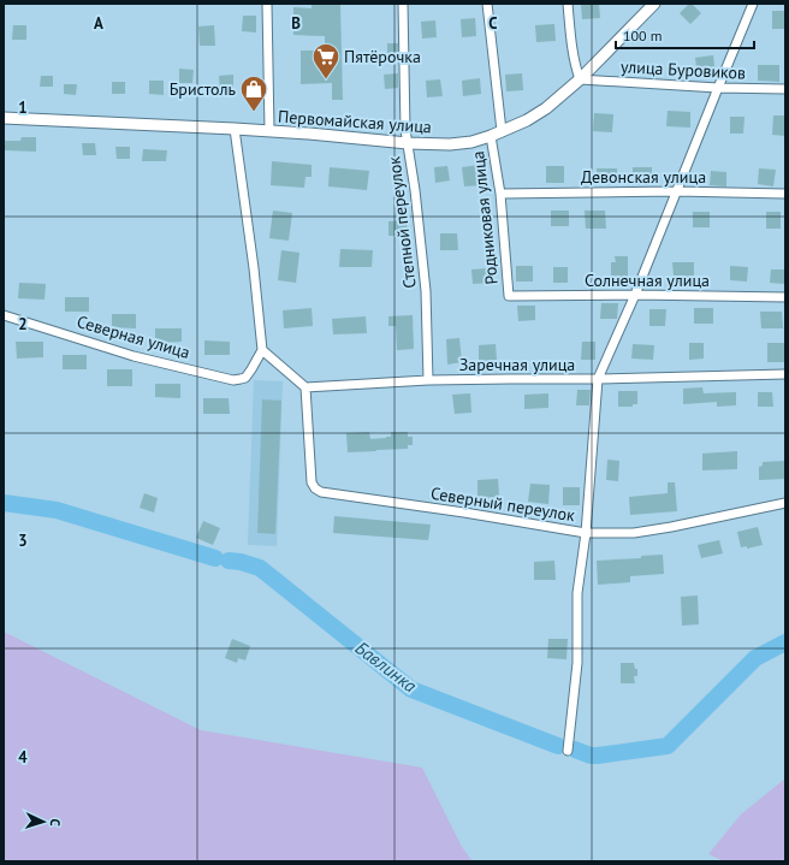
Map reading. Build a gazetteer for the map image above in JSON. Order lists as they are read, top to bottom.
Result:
{
  "streets": {
    "street": [
      "улица Буровиков",
      "Первомайская улица",
      "Девонская улица",
      "Родниковая улица",
      "Степной переулок",
      "Солнечная улица",
      "Северная улица",
      "Заречная улица",
      "Северный переулок"
    ]
  },
  "crossings": [
    ["улица Буровиков", "Первомайская улица"],
    ["Первомайская улица", "Родниковая улица"],
    ["Первомайская улица", "Степной переулок"],
    ["Девонская улица", "Родниковая улица"],
    ["Родниковая улица", "Солнечная улица"],
    ["Степной переулок", "Заречная улица"],
    ["Заречная улица", "Северный переулок"]
  ],
  "water": ["Бавлинка"],
  "places": {
    "supermarket": ["Пятёрочка"],
    "shop": ["Бристоль"]
  },
  "scale_bar": "100 m",
  "north": "right",
  "grid": {
    "columns": ["A", "B", "C"],
    "rows": [
      "1",
      "2",
      "3",
      "4"
    ]
  }
}
